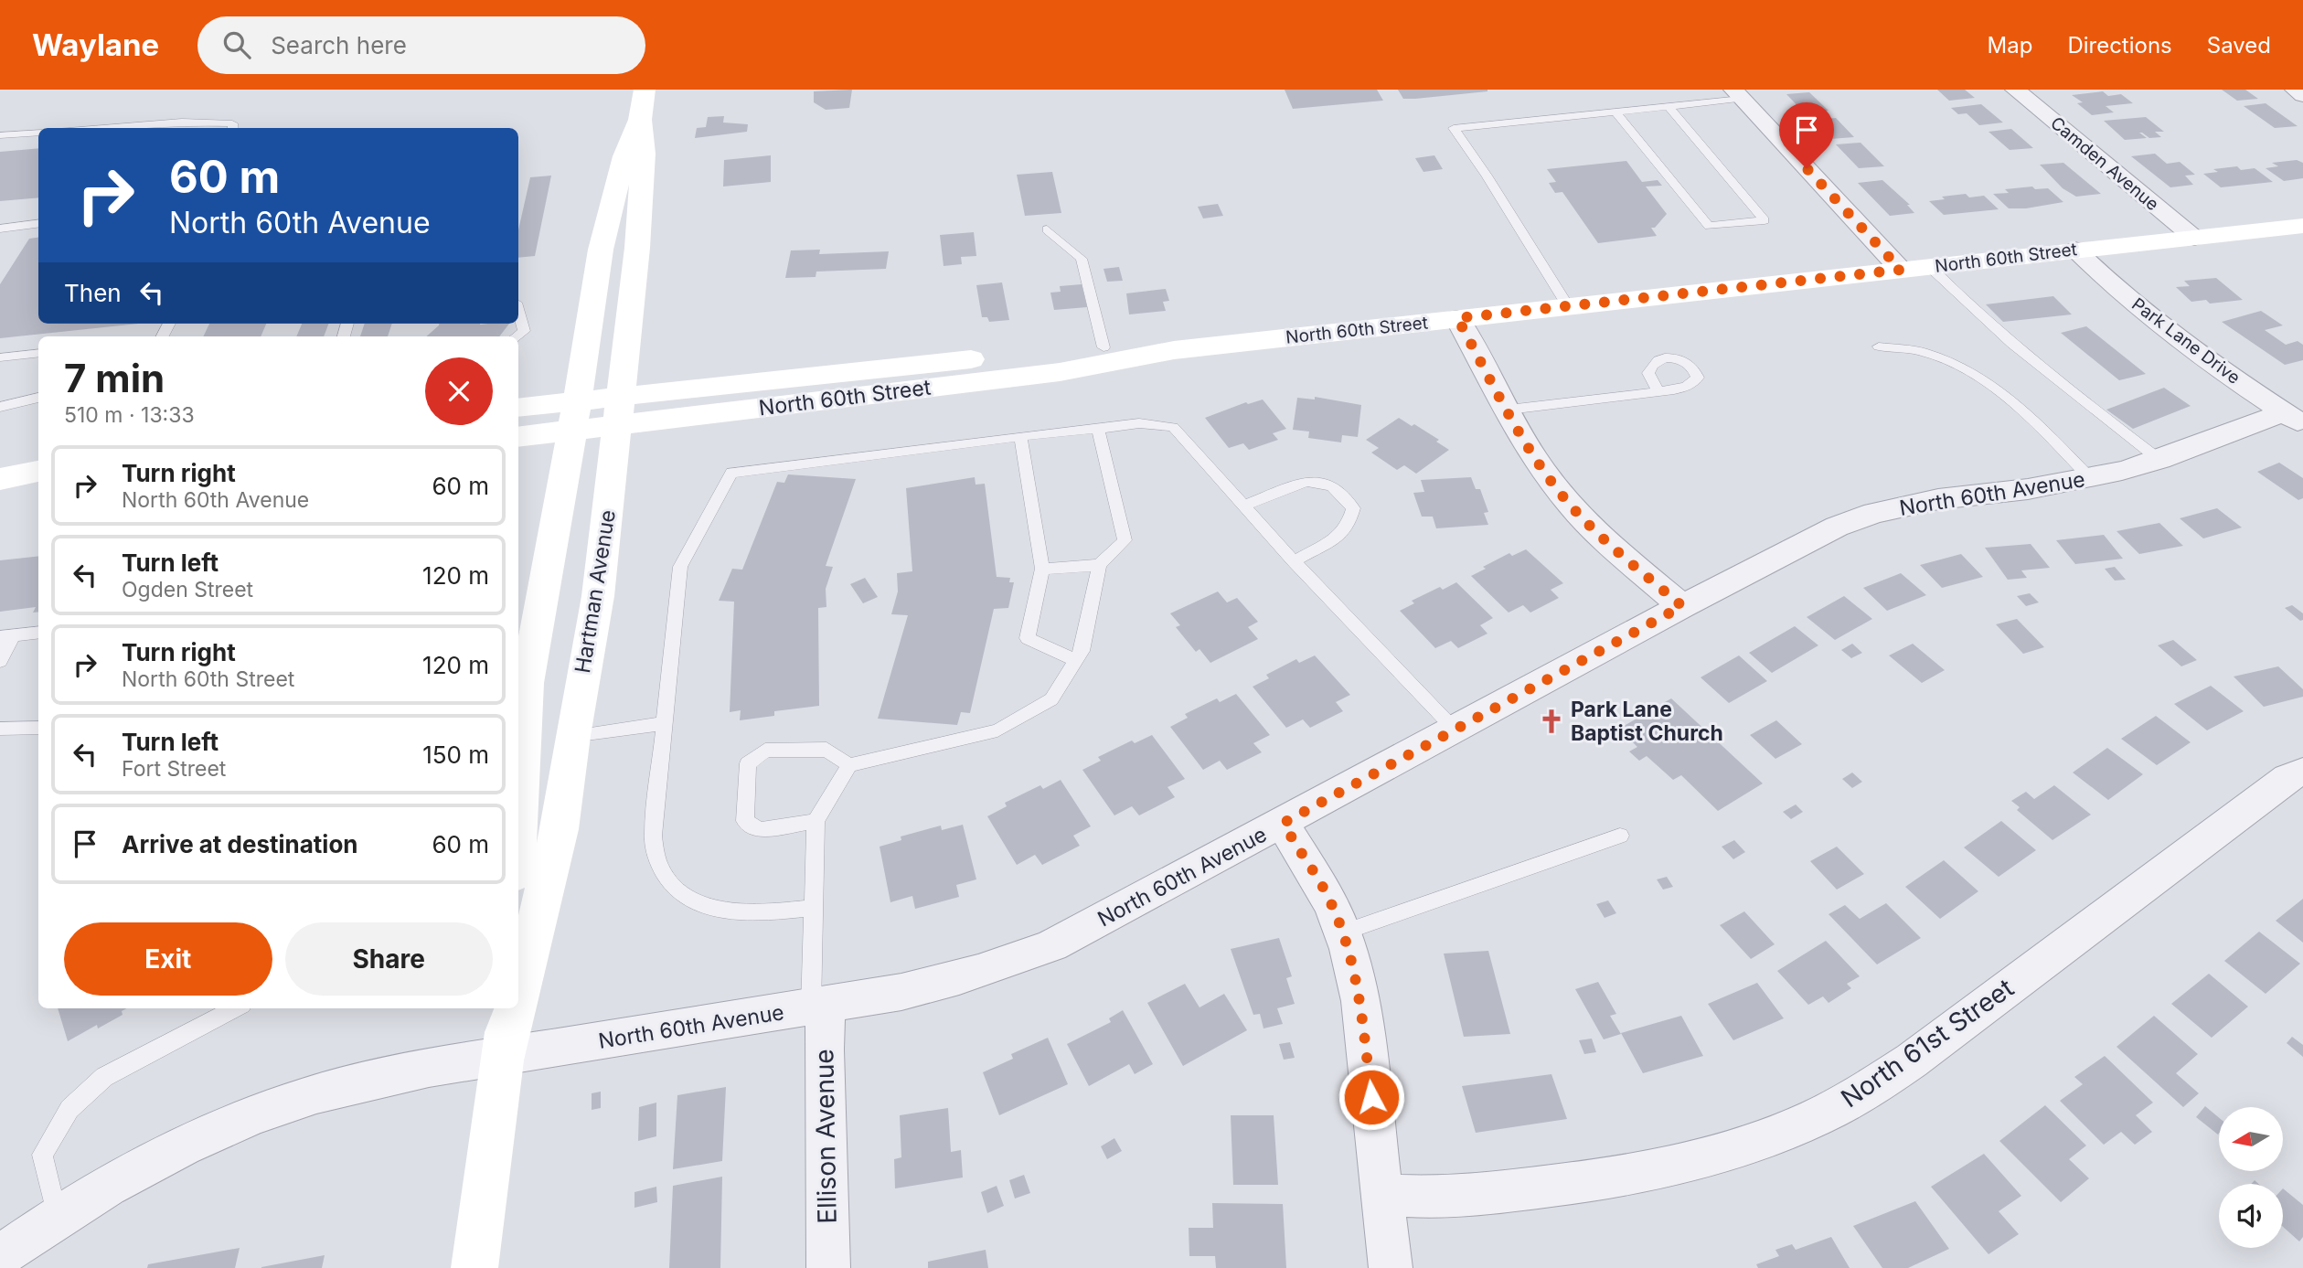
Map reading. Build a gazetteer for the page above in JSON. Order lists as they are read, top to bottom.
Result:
{
  "streets": {
    "main road": ["North 60th Street", "Hartman Avenue"],
    "street": [
      "Camden Avenue",
      "Park Lane Drive",
      "North 60th Avenue",
      "North 61st Street",
      "Ellison Avenue"
    ]
  },
  "crossings": [
    ["Camden Avenue", "North 60th Street"],
    ["North 60th Street", "Park Lane Drive"],
    ["North 60th Street", "Hartman Avenue"],
    ["Park Lane Drive", "North 60th Avenue"],
    ["North 60th Avenue", "Hartman Avenue"],
    ["North 60th Avenue", "Ellison Avenue"]
  ],
  "places": {
    "church": ["Park Lane Baptist Church"]
  },
  "north": "left",
  "page": {
    "header": "Waylane",
    "search": "Search here",
    "nav": ["Map", "Directions", "Saved"],
    "turn": ["60 m", "North 60th Avenue"],
    "then": "Then",
    "heading": ["7 min", "510 m · 13:33"],
    "list": [
      {
        "name": "Turn right",
        "note": "North 60th Avenue",
        "value": "60 m"
      },
      {
        "name": "Turn left",
        "note": "Ogden Street",
        "value": "120 m"
      },
      {
        "name": "Turn right",
        "note": "North 60th Street",
        "value": "120 m"
      },
      {
        "name": "Turn left",
        "note": "Fort Street",
        "value": "150 m"
      },
      {
        "name": "Arrive at destination",
        "value": "60 m"
      }
    ],
    "buttons": ["Exit", "Share"]
  }
}
